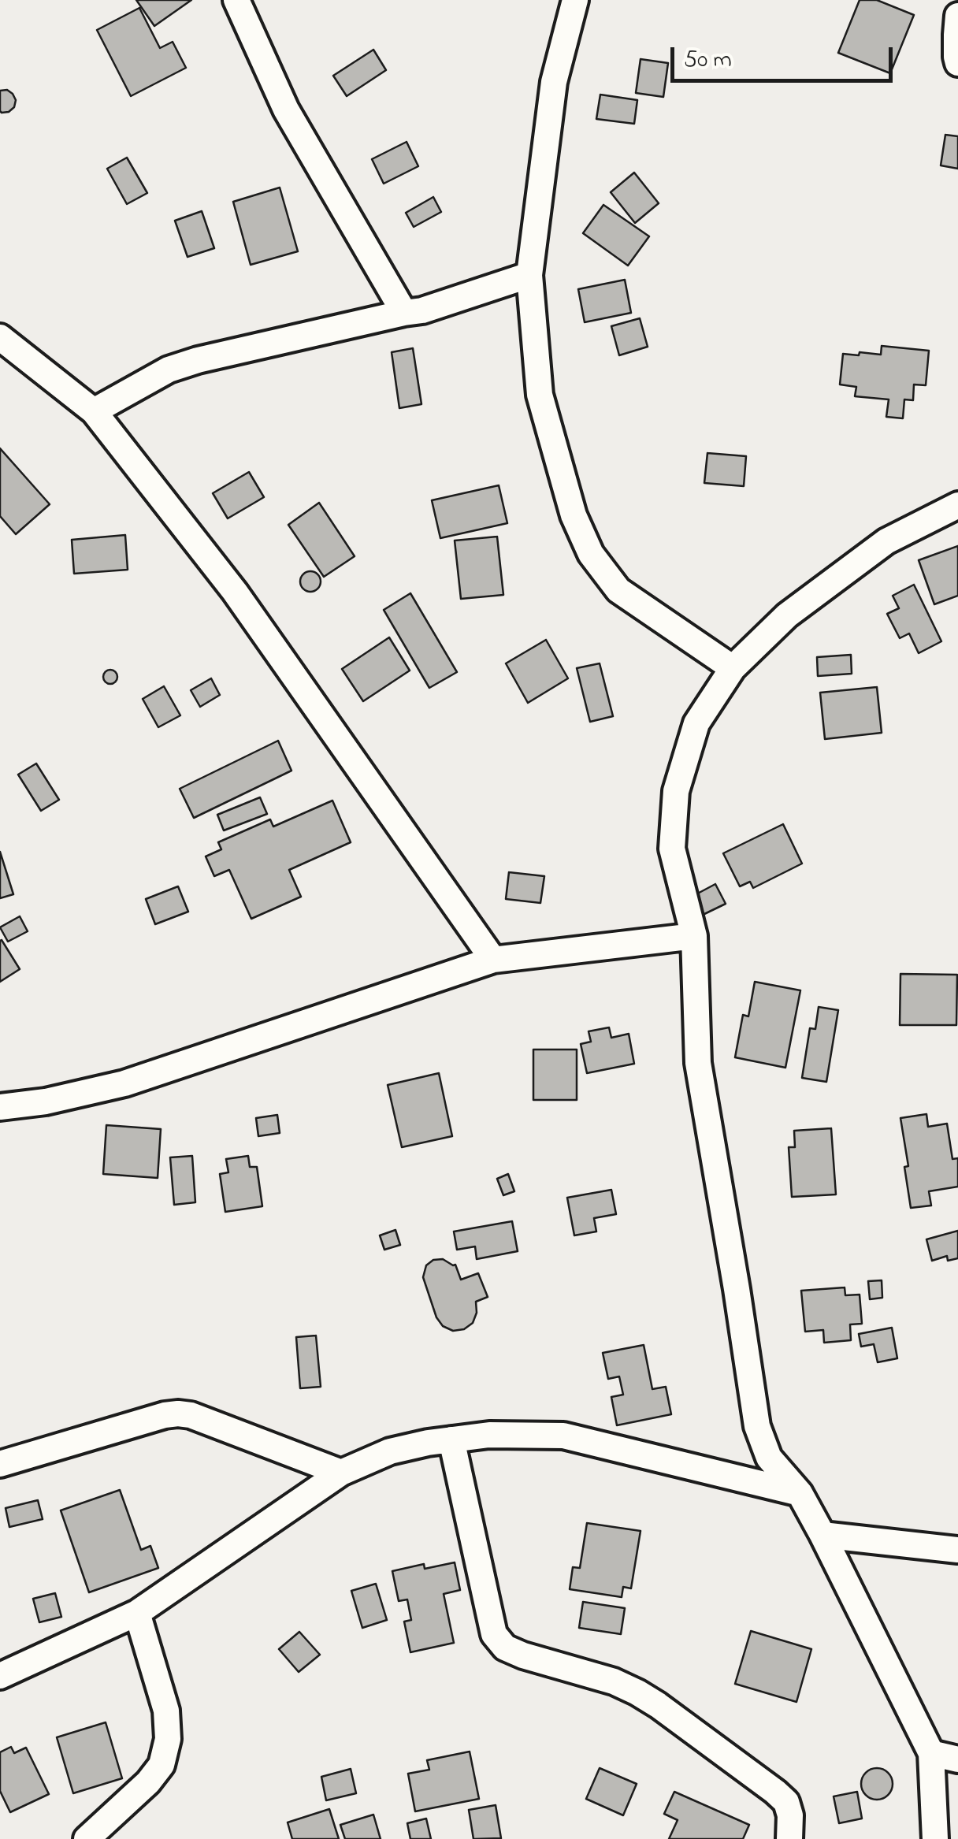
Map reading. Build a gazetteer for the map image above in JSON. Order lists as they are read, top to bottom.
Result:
{
  "scale_bar": "50 m"
}
